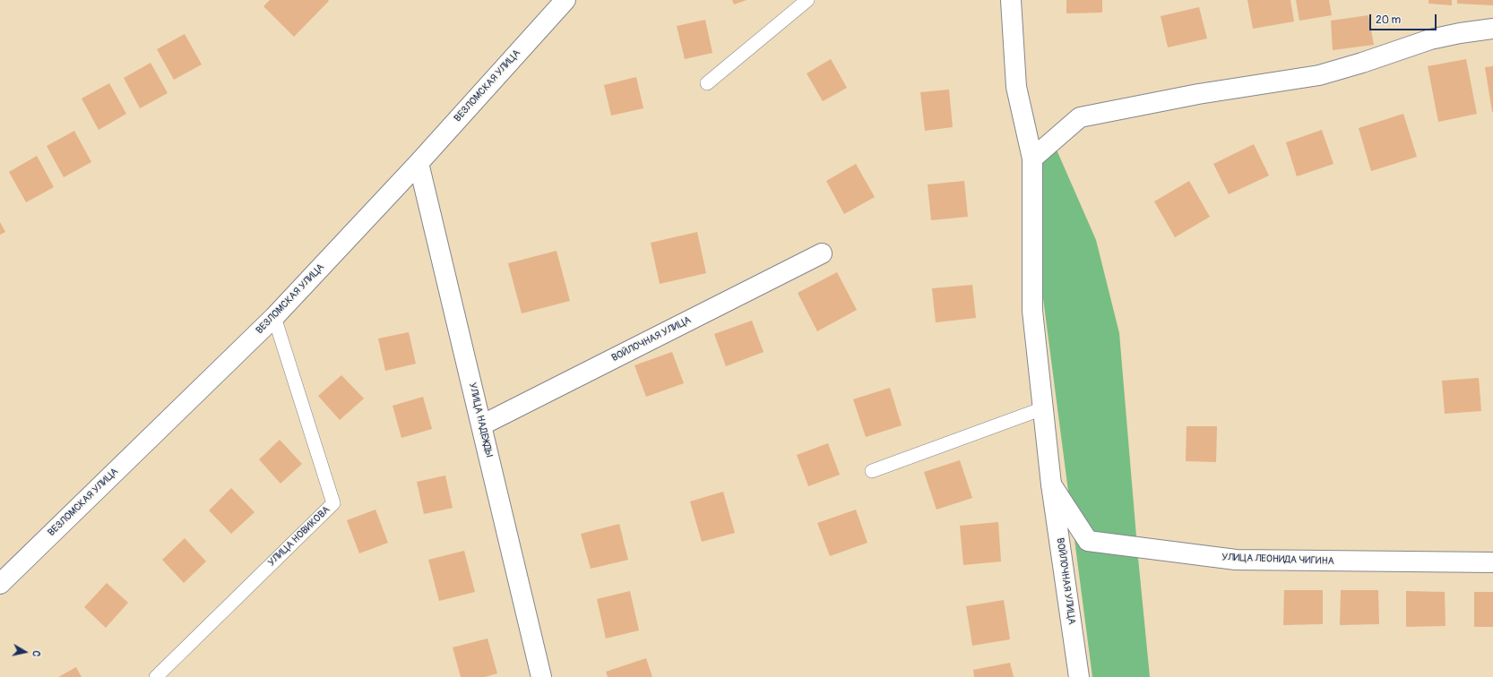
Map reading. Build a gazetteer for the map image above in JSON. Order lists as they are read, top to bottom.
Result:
{
  "streets": {
    "street": [
      "ВЕЗЛОМСКАЯ УЛИЦА",
      "ВОЙЛОЧНАЯ УЛИЦА",
      "УЛИЦА НАДЕЖДЫ",
      "УЛИЦА ЛЕОНИДА ЧИГИНА"
    ],
    "lane": ["УЛИЦА НОВИКОВА"]
  },
  "crossings": [
    ["ВЕЗЛОМСКАЯ УЛИЦА", "УЛИЦА НАДЕЖДЫ"],
    ["ВЕЗЛОМСКАЯ УЛИЦА", "УЛИЦА НОВИКОВА"],
    ["ВОЙЛОЧНАЯ УЛИЦА", "УЛИЦА НАДЕЖДЫ"],
    ["ВОЙЛОЧНАЯ УЛИЦА", "УЛИЦА ЛЕОНИДА ЧИГИНА"]
  ],
  "scale_bar": "20 m",
  "north": "right"
}
